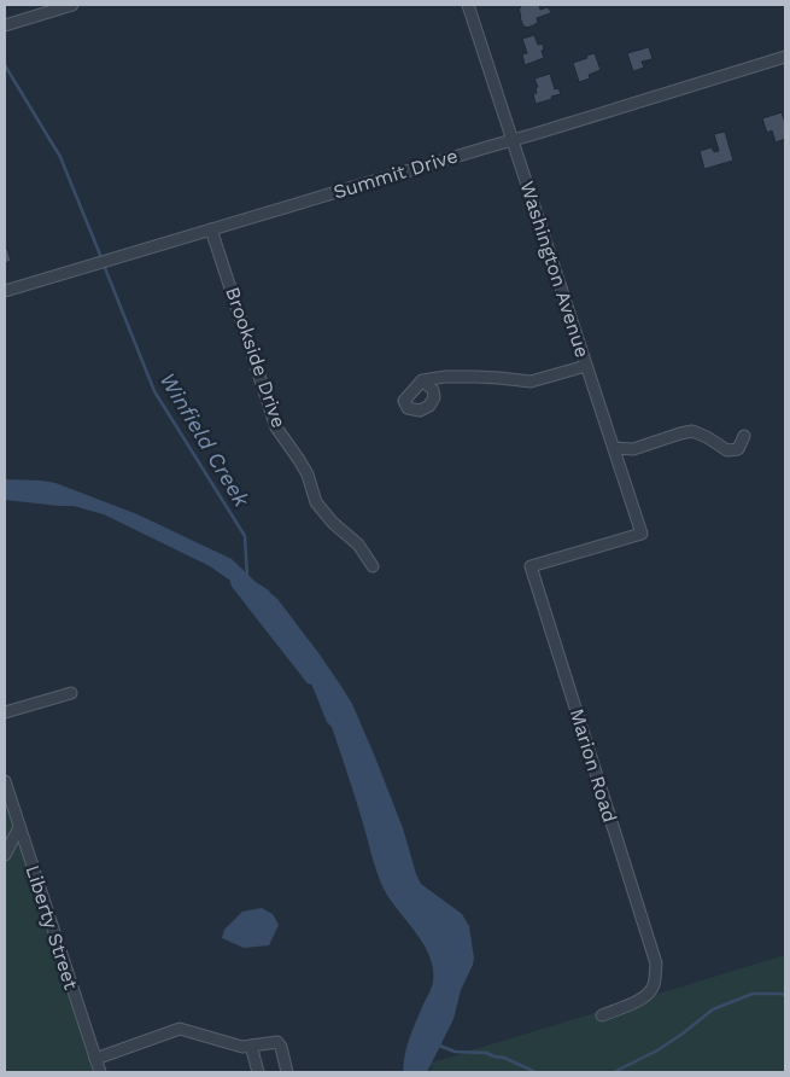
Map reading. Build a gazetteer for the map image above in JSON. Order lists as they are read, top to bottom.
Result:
{
  "streets": {
    "street": [
      "Summit Drive",
      "Washington Avenue",
      "Brookside Drive",
      "Marion Road",
      "Liberty Street"
    ]
  },
  "crossings": [
    ["Summit Drive", "Washington Avenue"],
    ["Summit Drive", "Brookside Drive"],
    ["Washington Avenue", "Marion Road"]
  ],
  "water": ["Winfield Creek"]
}
